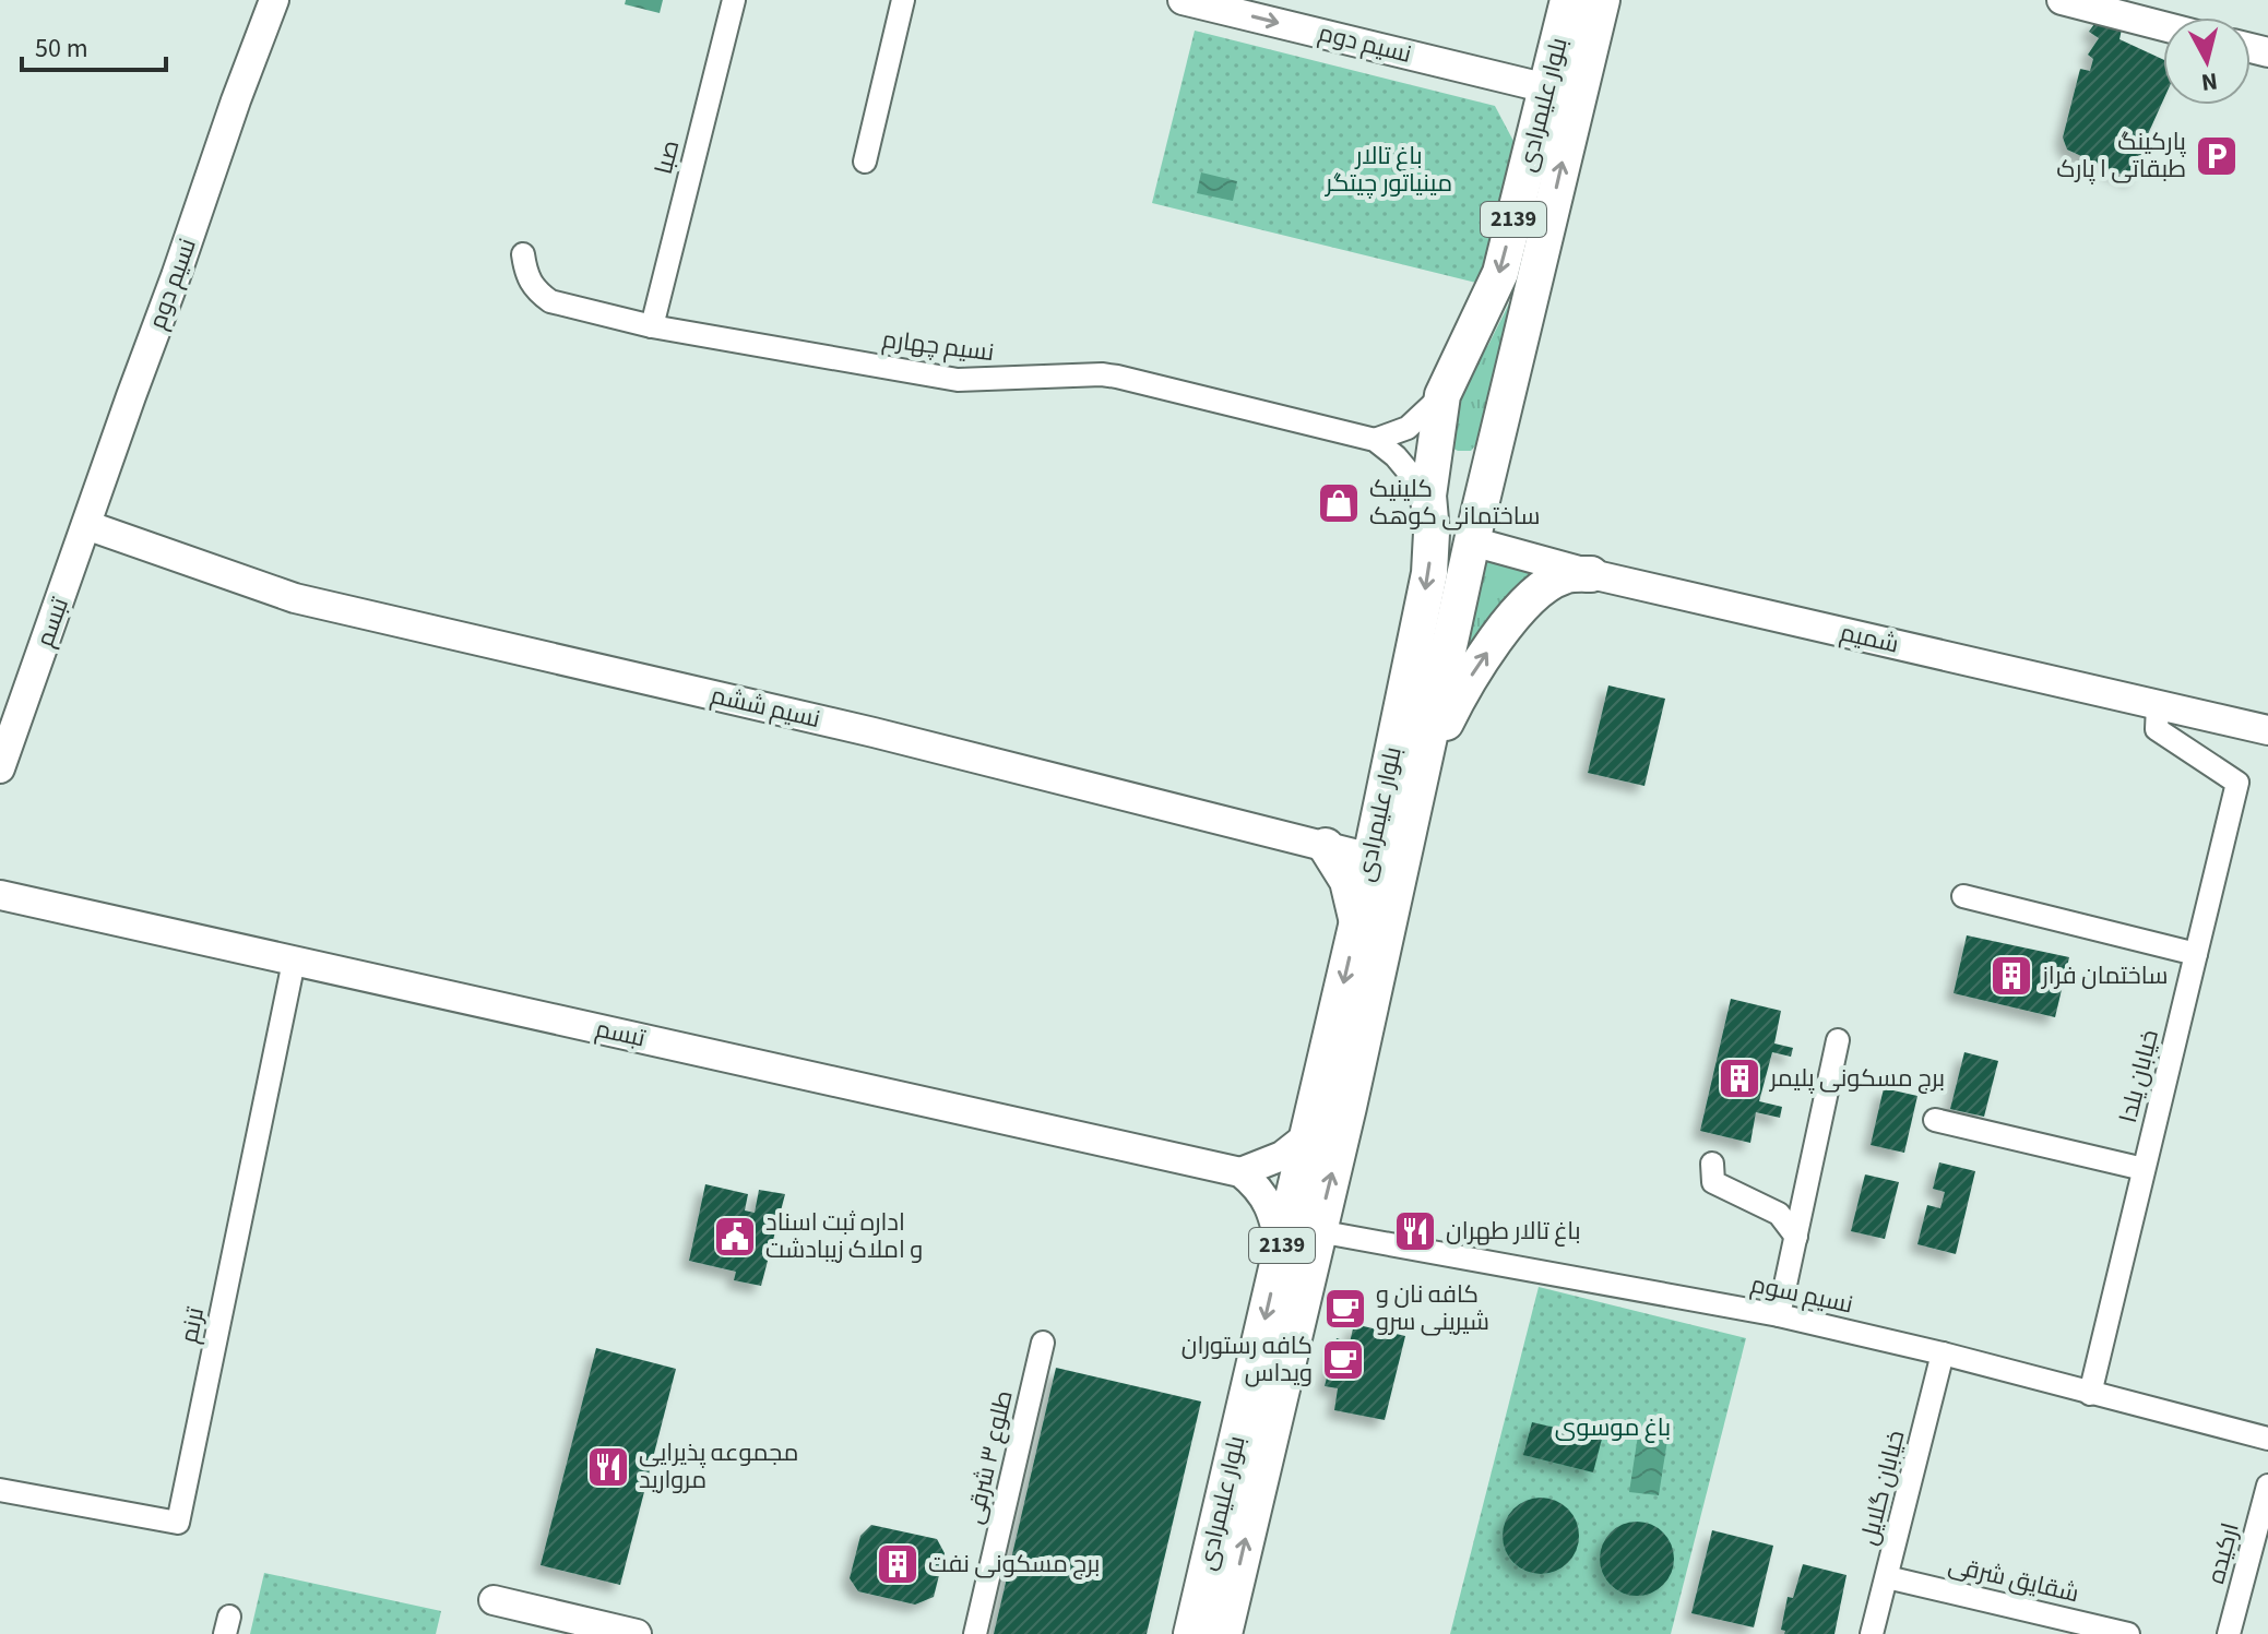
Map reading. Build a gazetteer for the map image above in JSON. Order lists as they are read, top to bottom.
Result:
{
  "streets": {
    "main road": ["بلوار علیمرادی", "2139"],
    "street": [
      "نسیم دوم",
      "صبا",
      "نسیم چهارم",
      "تبسم",
      "شمیم",
      "نسیم ششم",
      "خیابان یلدا",
      "نسیم سوم",
      "ترنم",
      "طلوع ۳ شرقی",
      "خیابان گلایل",
      "ارکیده",
      "شقایق شرقی"
    ]
  },
  "crossings": [
    ["نسیم دوم", "بلوار علیمرادی"],
    ["نسیم دوم", "تبسم"],
    ["نسیم دوم", "نسیم ششم"],
    ["بلوار علیمرادی", "نسیم چهارم"],
    ["بلوار علیمرادی", "شمیم"],
    ["بلوار علیمرادی", "نسیم ششم"],
    ["بلوار علیمرادی", "نسیم سوم"],
    ["صبا", "نسیم چهارم"],
    ["تبسم", "نسیم ششم"],
    ["تبسم", "ترنم"],
    ["شمیم", "خیابان یلدا"],
    ["خیابان یلدا", "نسیم سوم"],
    ["نسیم سوم", "خیابان گلایل"],
    ["خیابان گلایل", "شقایق شرقی"]
  ],
  "one_way": ["نسیم دوم"],
  "parks": ["باغ تالار مینیاتور چیتگر", "باغ موسوی"],
  "places": {
    "parking": ["پارکینگ طبقاتی ا پارک"],
    "shop": ["کلینیک ساختمانی کوهک"],
    "building": ["ساختمان فراز", "برج مسکونی پلیمر", "برج مسکونی نفت"],
    "restaurant": ["باغ تالار طهران", "مجموعه پذیرایی مروارید"],
    "public building": ["اداره ثبت اسناد و املاک زیبادشت"],
    "cafe": ["کافه نان و شیرینی سرو", "کافه رستوران ویداس"]
  },
  "scale_bar": "50 m",
  "north": "bottom"
}
